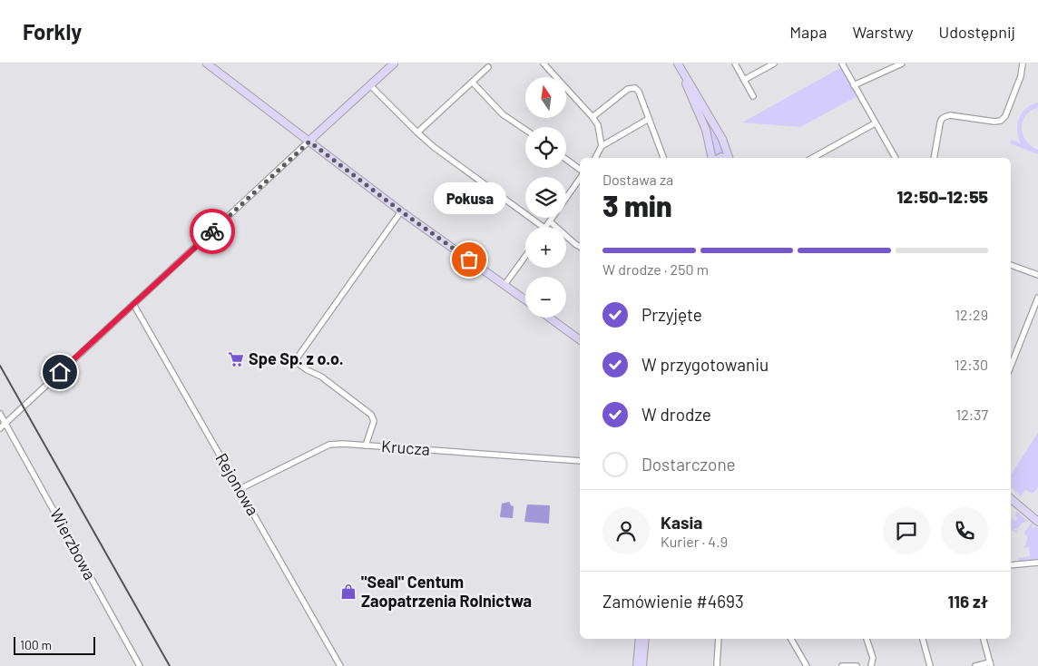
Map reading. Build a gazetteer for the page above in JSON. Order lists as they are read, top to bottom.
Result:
{
  "streets": {
    "street": ["Krucza", "Rejonowa", "Wierzbowa"]
  },
  "crossings": [
    ["Krucza", "Rejonowa"]
  ],
  "places": {
    "other": ["Pokusa"],
    "supermarket": ["Spe Sp. z o.o."],
    "shop": ["\"Seal\" Centum Zaopatrzenia Rolnictwa"]
  },
  "scale_bar": "100 m",
  "north": "top",
  "page": {
    "header": "Forkly",
    "nav": ["Mapa", "Warstwy", "Udostępnij"],
    "map_buttons": ["+", "−"],
    "heading": ["3 min", "Dostawa za", "12:50–12:55"],
    "panel": [
      "Kasia",
      "Kurier · 4.9",
      "Zamówienie #4693",
      "116 zł"
    ],
    "bubble": "Pokusa",
    "bar": "W drodze · 250 m",
    "list": [
      ["Przyjęte", "12:29"],
      ["W przygotowaniu", "12:30"],
      ["W drodze", "12:37"],
      "Dostarczone"
    ],
    "scale": "100 m"
  }
}
